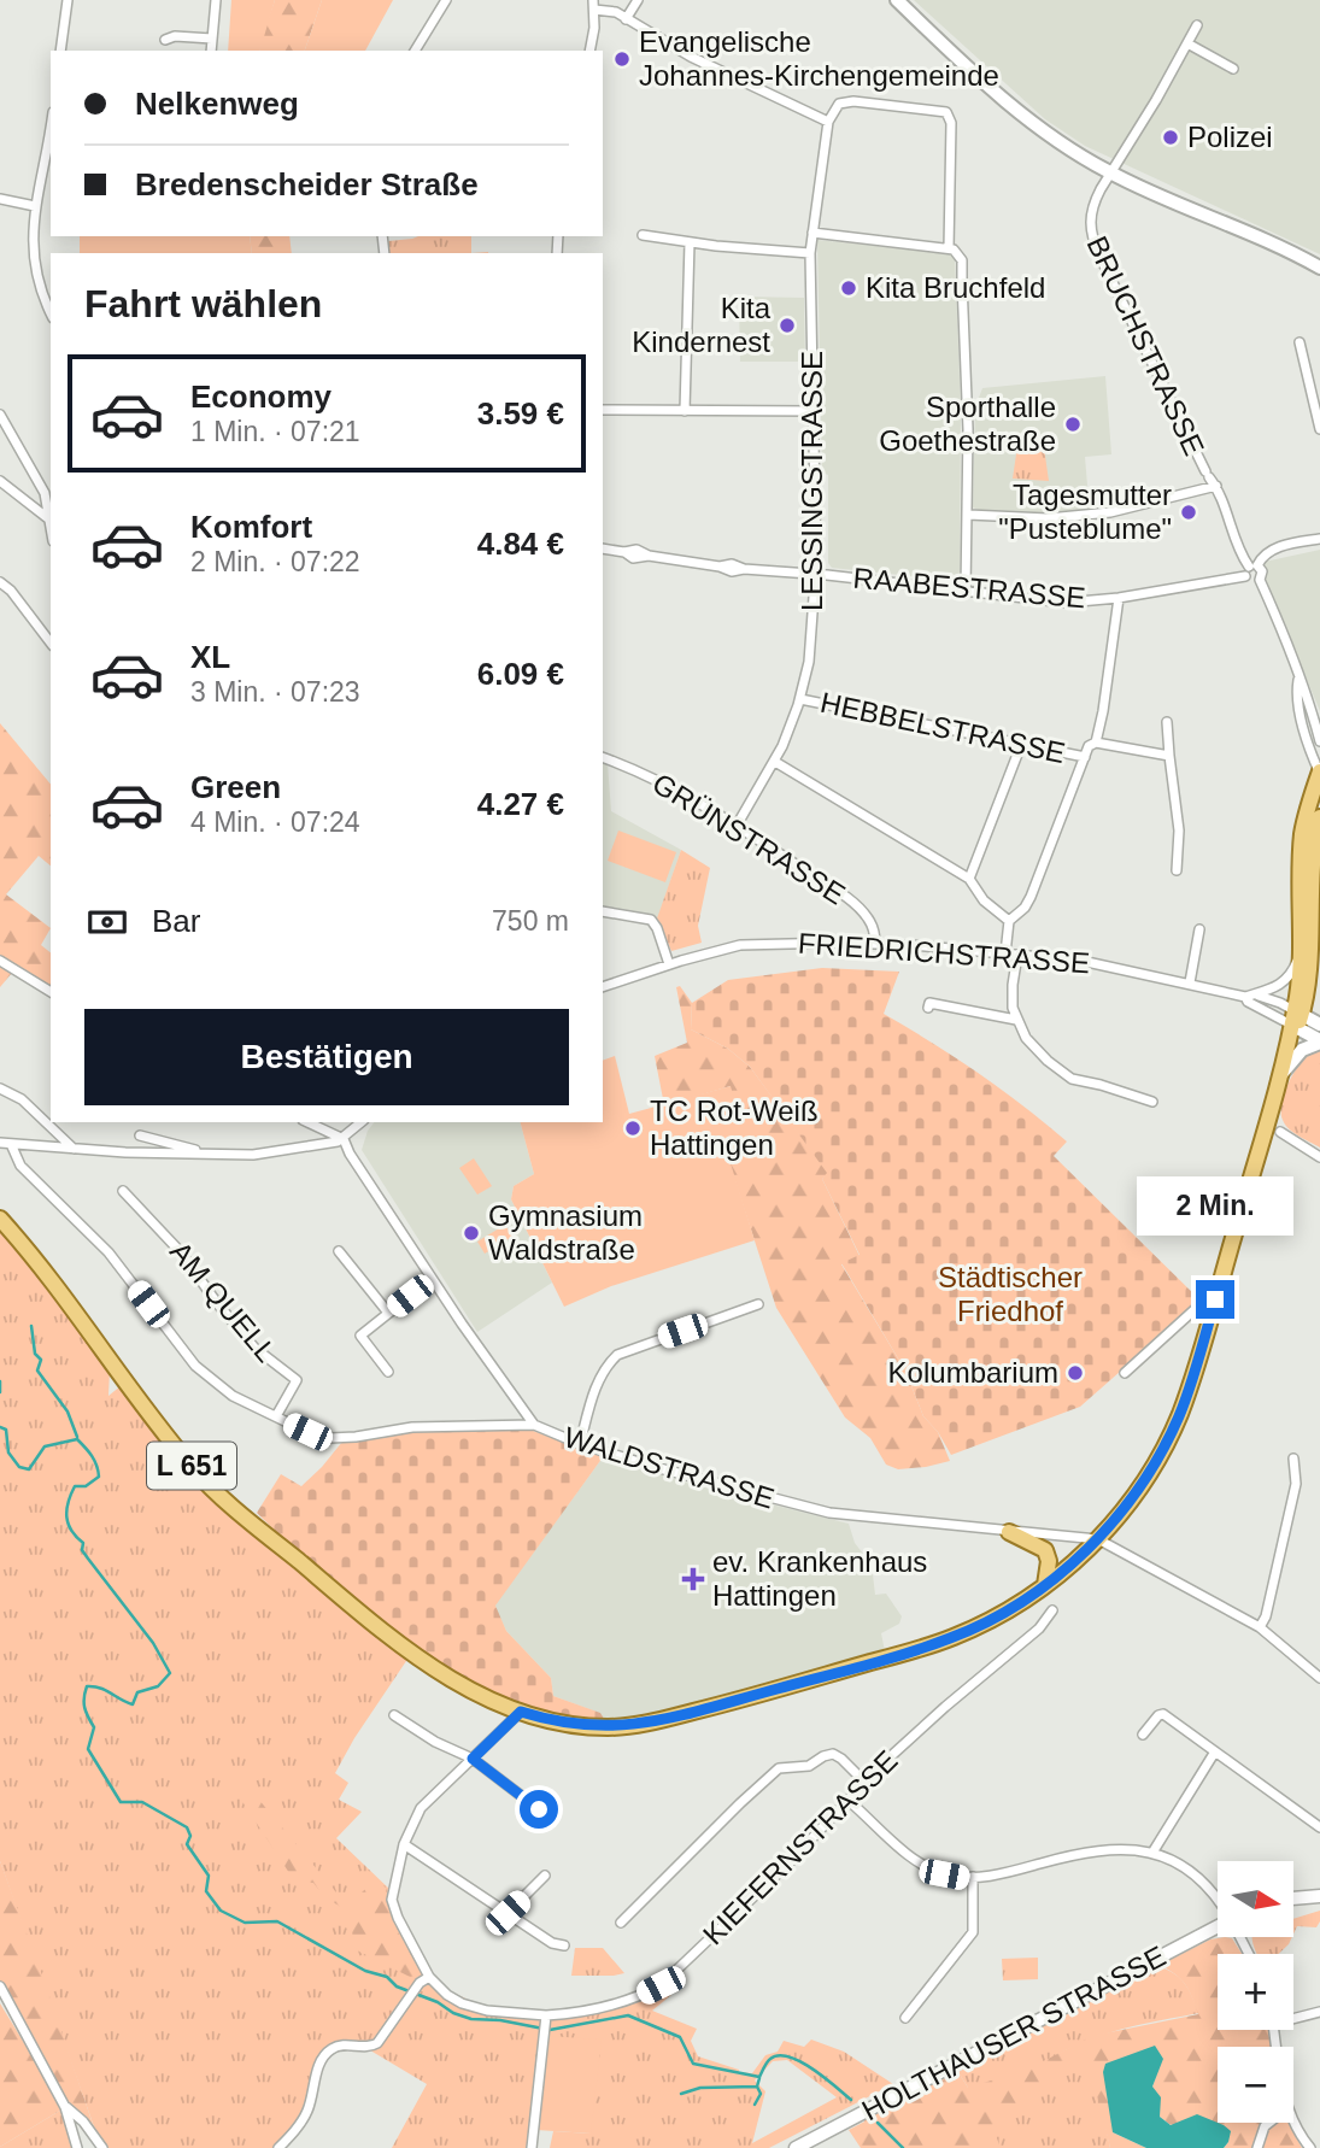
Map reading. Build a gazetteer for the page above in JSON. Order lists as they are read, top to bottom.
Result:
{
  "streets": {
    "main road": ["L 651"],
    "street": [
      "BRUCHSTRASSE",
      "LESSINGSTRASSE",
      "RAABESTRASSE",
      "HEBBELSTRASSE",
      "GRÜNSTRASSE",
      "FRIEDRICHSTRASSE",
      "AM QUELL",
      "WALDSTRASSE",
      "KIEFERNSTRASSE",
      "HOLTHAUSER STRASSE"
    ]
  },
  "crossings": [
    ["BRUCHSTRASSE", "L 651"],
    ["LESSINGSTRASSE", "RAABESTRASSE"],
    ["LESSINGSTRASSE", "HEBBELSTRASSE"],
    ["LESSINGSTRASSE", "GRÜNSTRASSE"],
    ["GRÜNSTRASSE", "FRIEDRICHSTRASSE"],
    ["FRIEDRICHSTRASSE", "L 651"],
    ["L 651", "WALDSTRASSE"]
  ],
  "parks": ["Städtischer Friedhof"],
  "places": {
    "other": [
      "Evangelische Johannes-Kirchengemeinde",
      "Polizei",
      "Kita Bruchfeld",
      "Kita Kindernest",
      "Sporthalle Goethestraße",
      "Tagesmutter \"Pusteblume\"",
      "TC Rot-Weiß Hattingen",
      "Gymnasium Waldstraße",
      "Kolumbarium"
    ],
    "health": ["ev. Krankenhaus Hattingen"]
  },
  "north": "right",
  "page": {
    "banner": ["Nelkenweg", "Bredenscheider Straße"],
    "heading": "Fahrt wählen",
    "list": [
      {
        "name": "Economy",
        "note": "1 Min. · 07:21",
        "value": "3.59 €"
      },
      {
        "name": "Komfort",
        "note": "2 Min. · 07:22",
        "value": "4.84 €"
      },
      {
        "name": "XL",
        "note": "3 Min. · 07:23",
        "value": "6.09 €"
      },
      {
        "name": "Green",
        "note": "4 Min. · 07:24",
        "value": "4.27 €"
      }
    ],
    "pay": ["Bar", "750 m"],
    "buttons": "Bestätigen",
    "bubble": "2 Min.",
    "map_buttons": ["+", "−"]
  }
}
